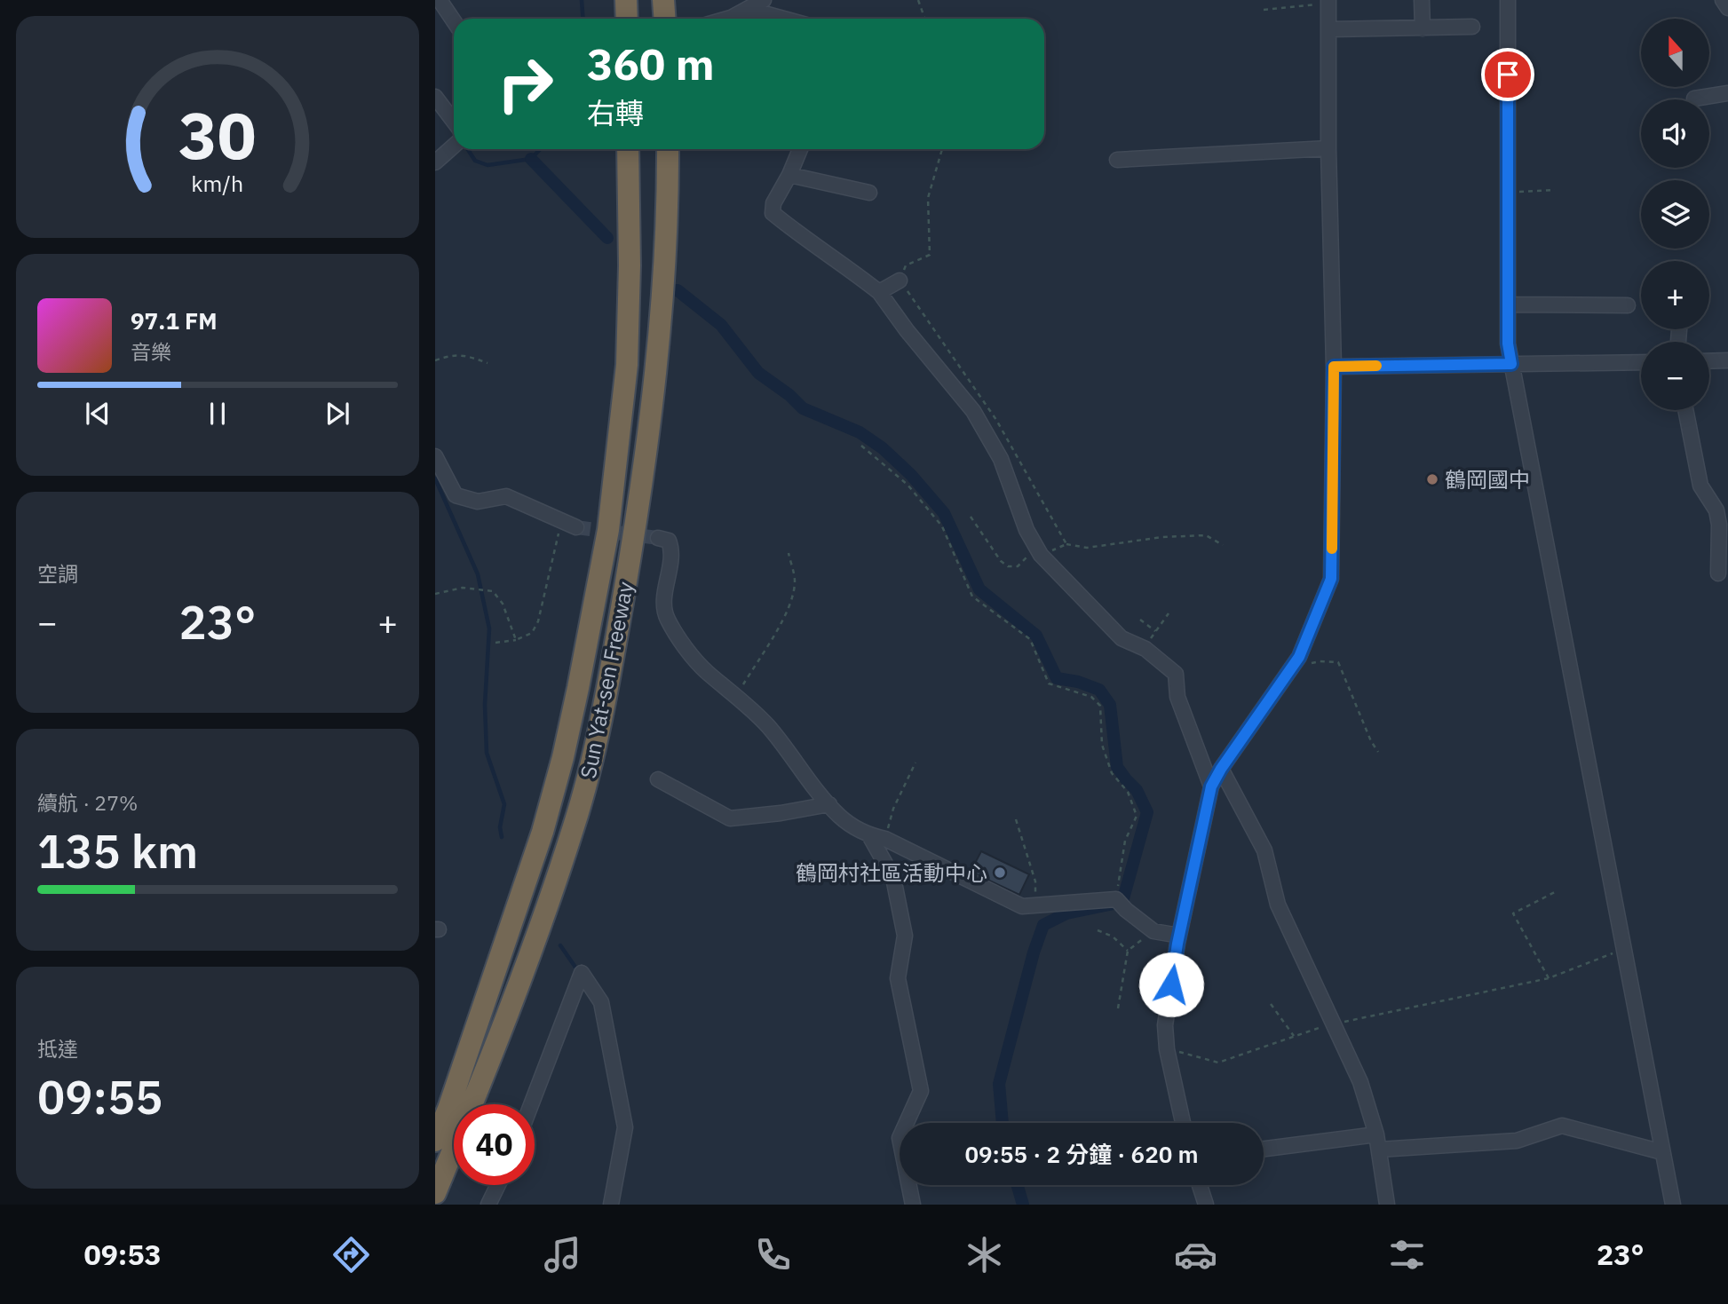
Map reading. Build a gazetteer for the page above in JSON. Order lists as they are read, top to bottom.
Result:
{
  "streets": {
    "highway": ["Sun Yat-sen Freeway"]
  },
  "places": ["鶴岡國中", "鶴岡村社區活動中心"],
  "north": "top",
  "page": {
    "map_buttons": ["+", "−"],
    "turn": ["360 m", "右轉"],
    "song": ["97.1 FM", "音樂"],
    "tile": [
      "空調",
      ["續航 · 27%", "135 km"],
      ["抵達", "09:55"]
    ],
    "heat": ["−", "23°", "+"],
    "limit": "40",
    "trip": "09:55 · 2 分鐘 · 620 m",
    "tabs": ["09:53", "23°"],
    "gauge": ["30", "km/h"]
  }
}
